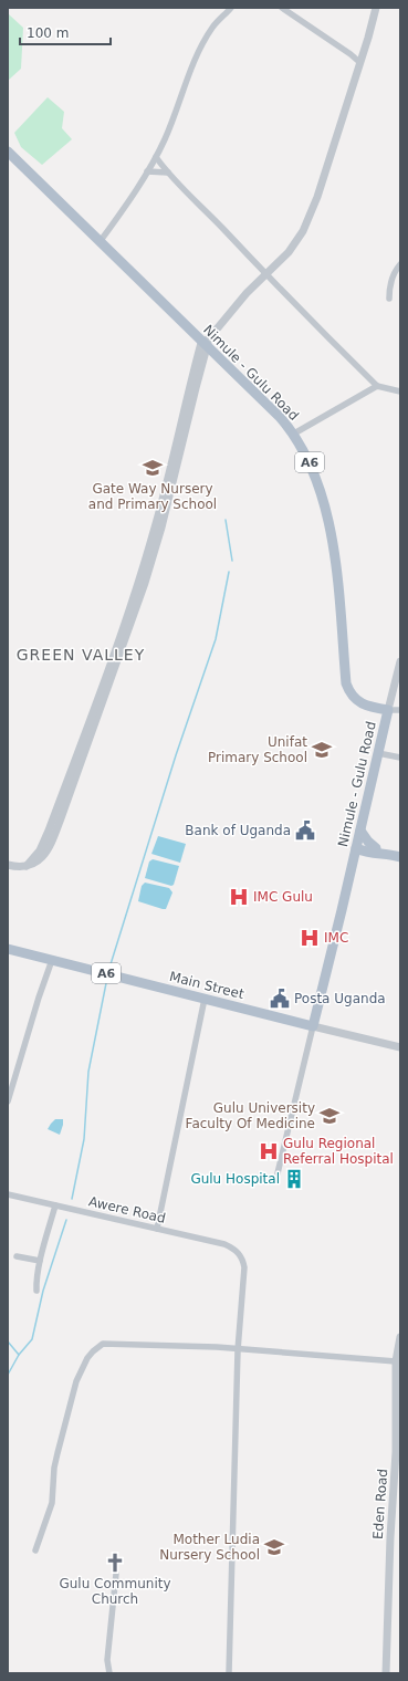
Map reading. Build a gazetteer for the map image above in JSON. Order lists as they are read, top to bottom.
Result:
{
  "streets": {
    "main road": ["Nimule - Gulu Road", "A6", "Main Street"],
    "street": ["Awere Road", "Eden Road"]
  },
  "crossings": [
    ["Nimule - Gulu Road", "Main Street"]
  ],
  "districts": ["GREEN VALLEY"],
  "places": {
    "school or university": [
      "Gate Way Nursery and Primary School",
      "Unifat Primary School",
      "Gulu University Faculty Of Medicine",
      "Mother Ludia Nursery School"
    ],
    "public building": ["Bank of Uganda", "Posta Uganda"],
    "hospital": ["IMC Gulu", "IMC", "Gulu Regional Referral Hospital"],
    "building": ["Gulu Hospital"],
    "church": ["Gulu Community Church"]
  },
  "scale_bar": "100 m"
}
